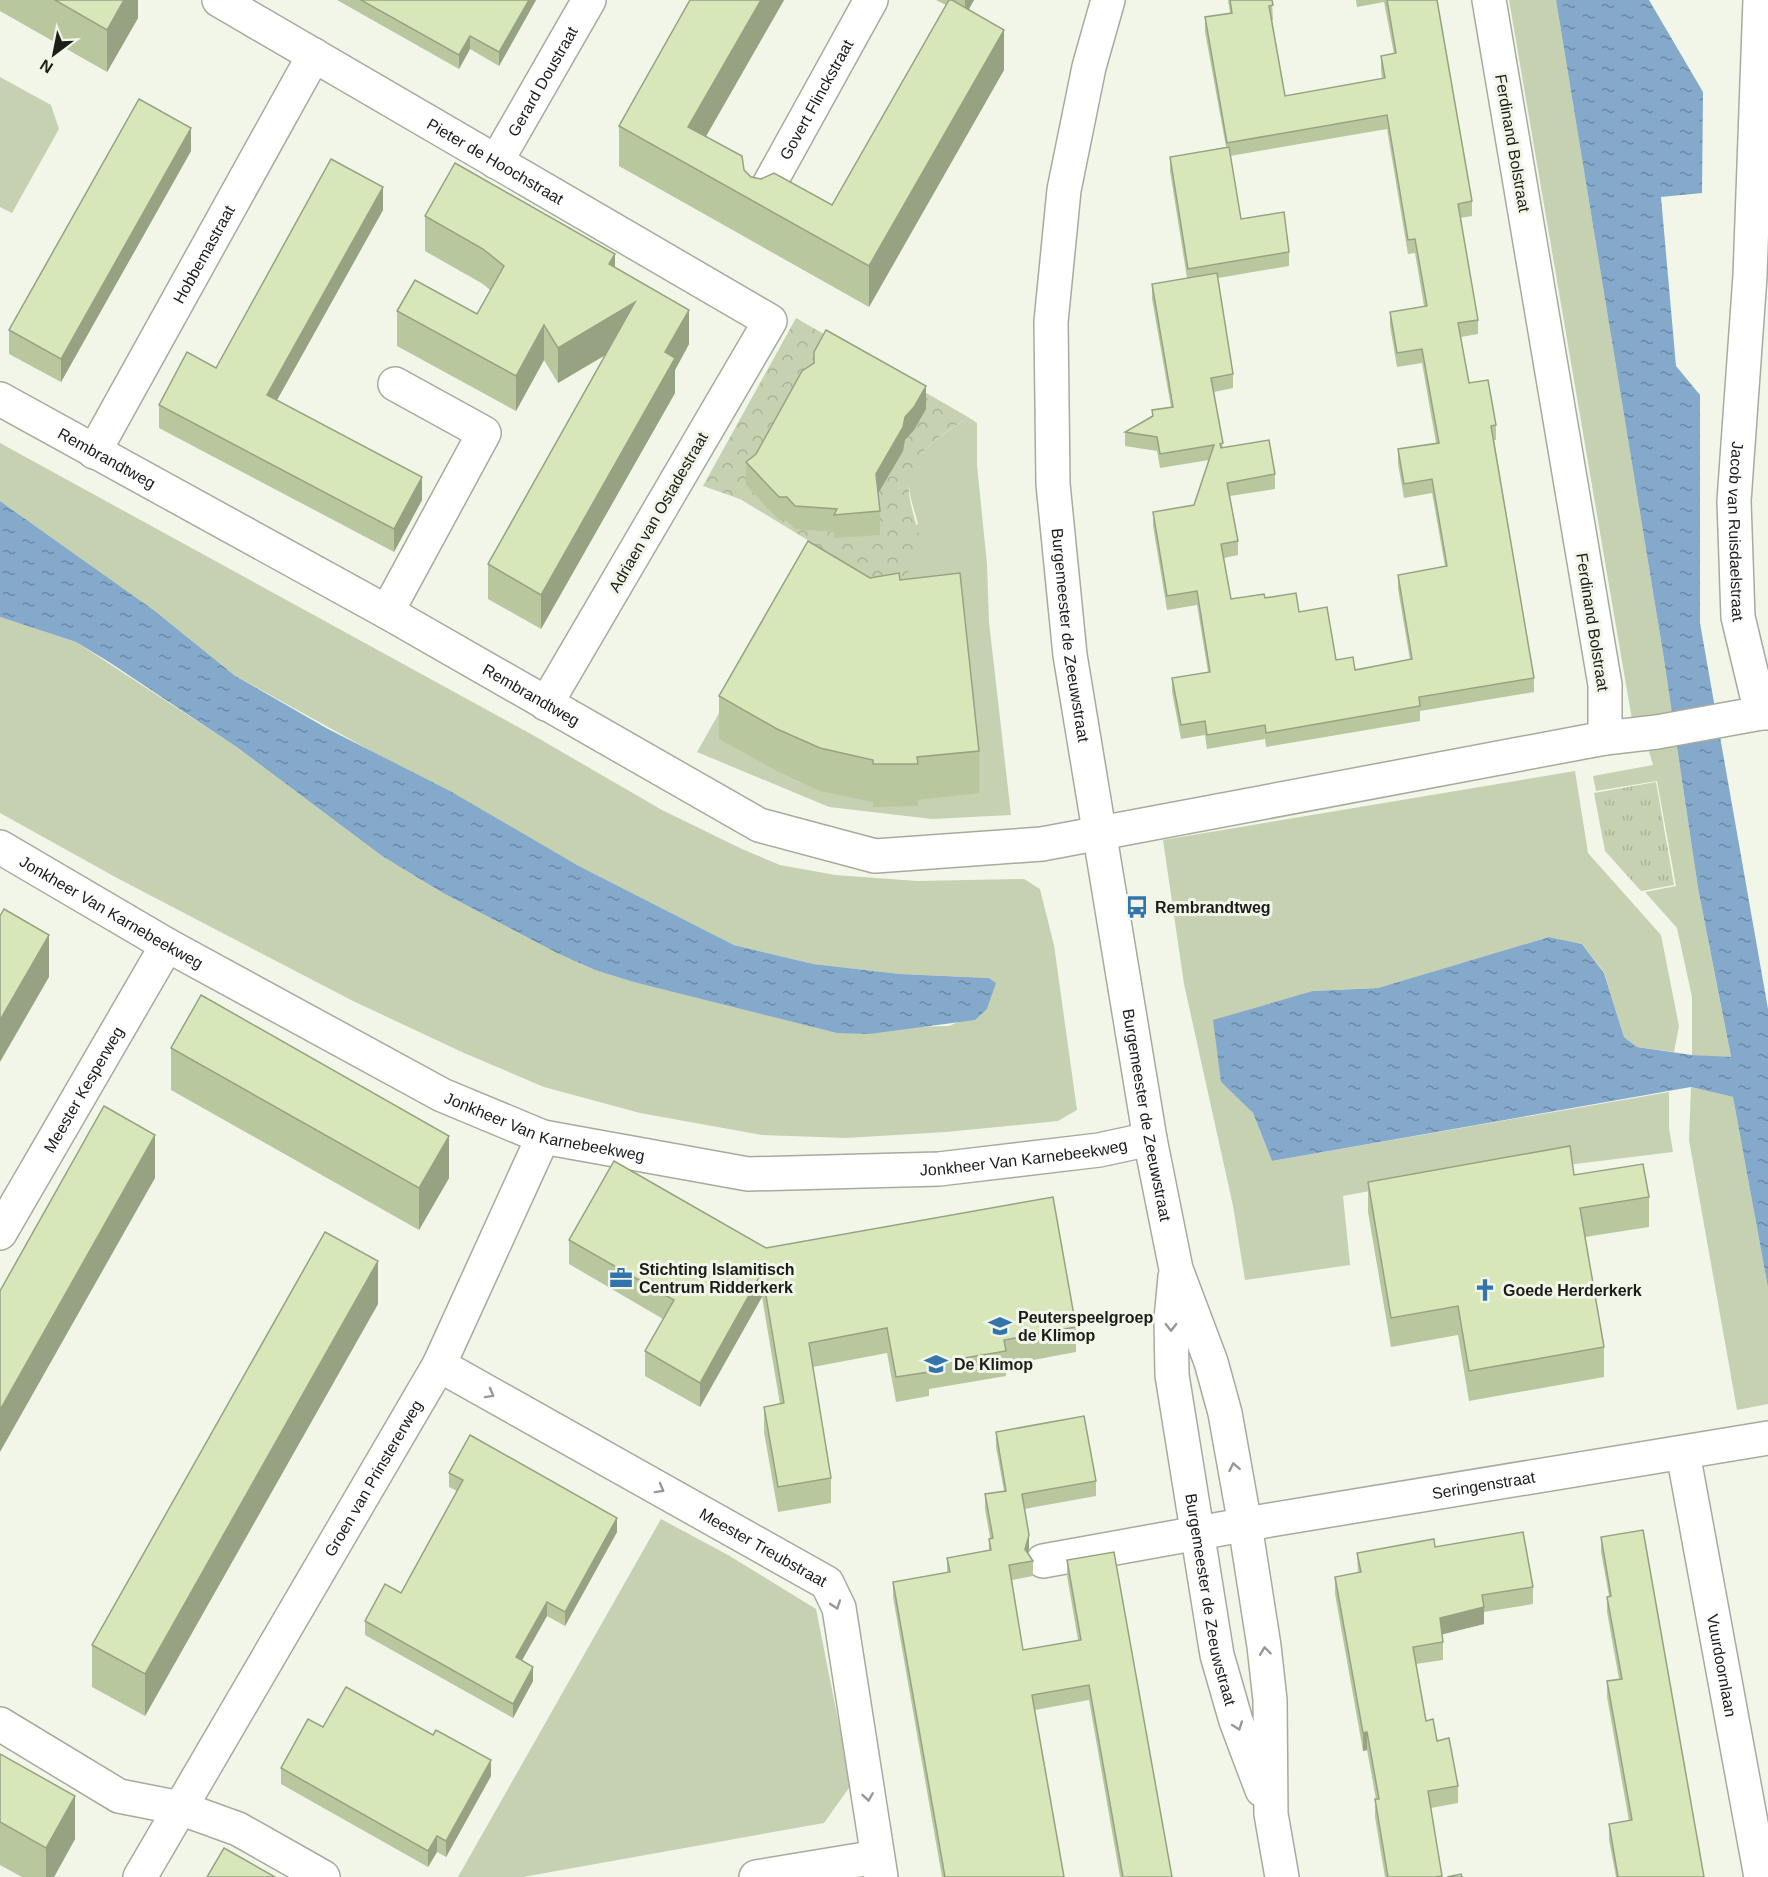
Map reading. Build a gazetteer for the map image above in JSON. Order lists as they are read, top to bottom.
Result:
{
  "streets": {
    "street": [
      "Gerard Doustraat",
      "Govert Flinckstraat",
      "Ferdinand Bolstraat",
      "Pieter de Hoochstraat",
      "Hobbemastraat",
      "Rembrandtweg",
      "Adriaen van Ostadestraat",
      "Jacob van Ruisdaelstraat",
      "Burgemeester de Zeeuwstraat",
      "Jonkheer Van Karnebeekweg",
      "Meester Kesperweg",
      "Groen van Prinstererweg",
      "Seringenstraat",
      "Meester Treubstraat",
      "Vuurdoornlaan"
    ]
  },
  "crossings": [
    ["Gerard Doustraat", "Pieter de Hoochstraat"],
    ["Ferdinand Bolstraat", "Jacob van Ruisdaelstraat"],
    ["Pieter de Hoochstraat", "Hobbemastraat"],
    ["Pieter de Hoochstraat", "Adriaen van Ostadestraat"],
    ["Hobbemastraat", "Rembrandtweg"],
    ["Rembrandtweg", "Adriaen van Ostadestraat"],
    ["Rembrandtweg", "Burgemeester de Zeeuwstraat"],
    ["Burgemeester de Zeeuwstraat", "Jonkheer Van Karnebeekweg"],
    ["Burgemeester de Zeeuwstraat", "Seringenstraat"],
    ["Jonkheer Van Karnebeekweg", "Meester Kesperweg"],
    ["Jonkheer Van Karnebeekweg", "Groen van Prinstererweg"],
    ["Groen van Prinstererweg", "Meester Treubstraat"],
    ["Seringenstraat", "Vuurdoornlaan"]
  ],
  "one_way": ["Meester Treubstraat"],
  "places": {
    "bus stop": ["Rembrandtweg"],
    "office": ["Stichting Islamitisch Centrum Ridderkerk"],
    "church": ["Goede Herderkerk"],
    "school or university": ["Peuterspeelgroep de Klimop", "De Klimop"]
  },
  "north": "bottom left"
}
